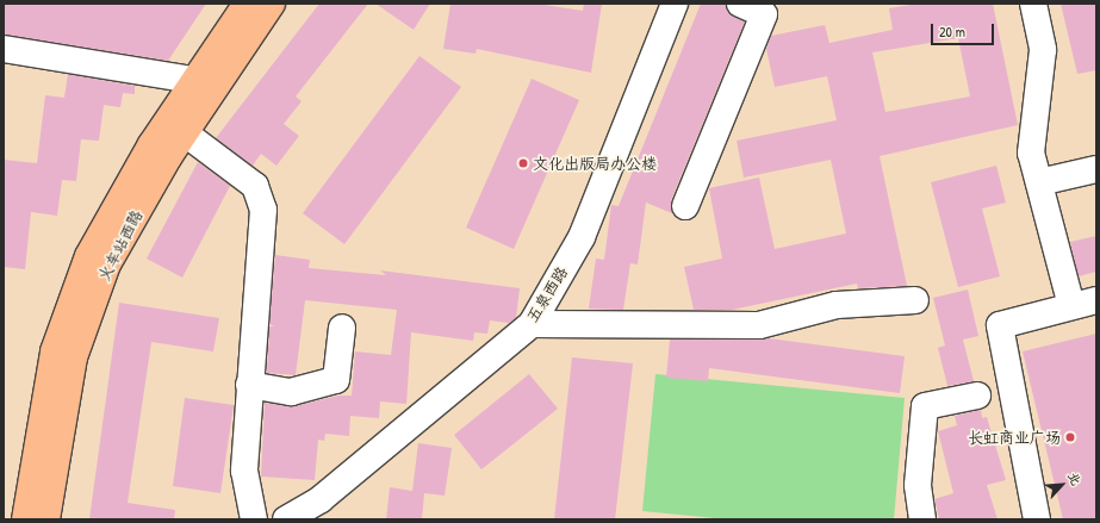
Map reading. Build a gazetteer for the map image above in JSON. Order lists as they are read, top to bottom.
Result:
{
  "streets": {
    "main road": ["火车站西路"],
    "street": ["五泉西路"]
  },
  "places": ["文化出版局办公楼", "长虹商业广场"],
  "scale_bar": "20 m",
  "north": "top right"
}
